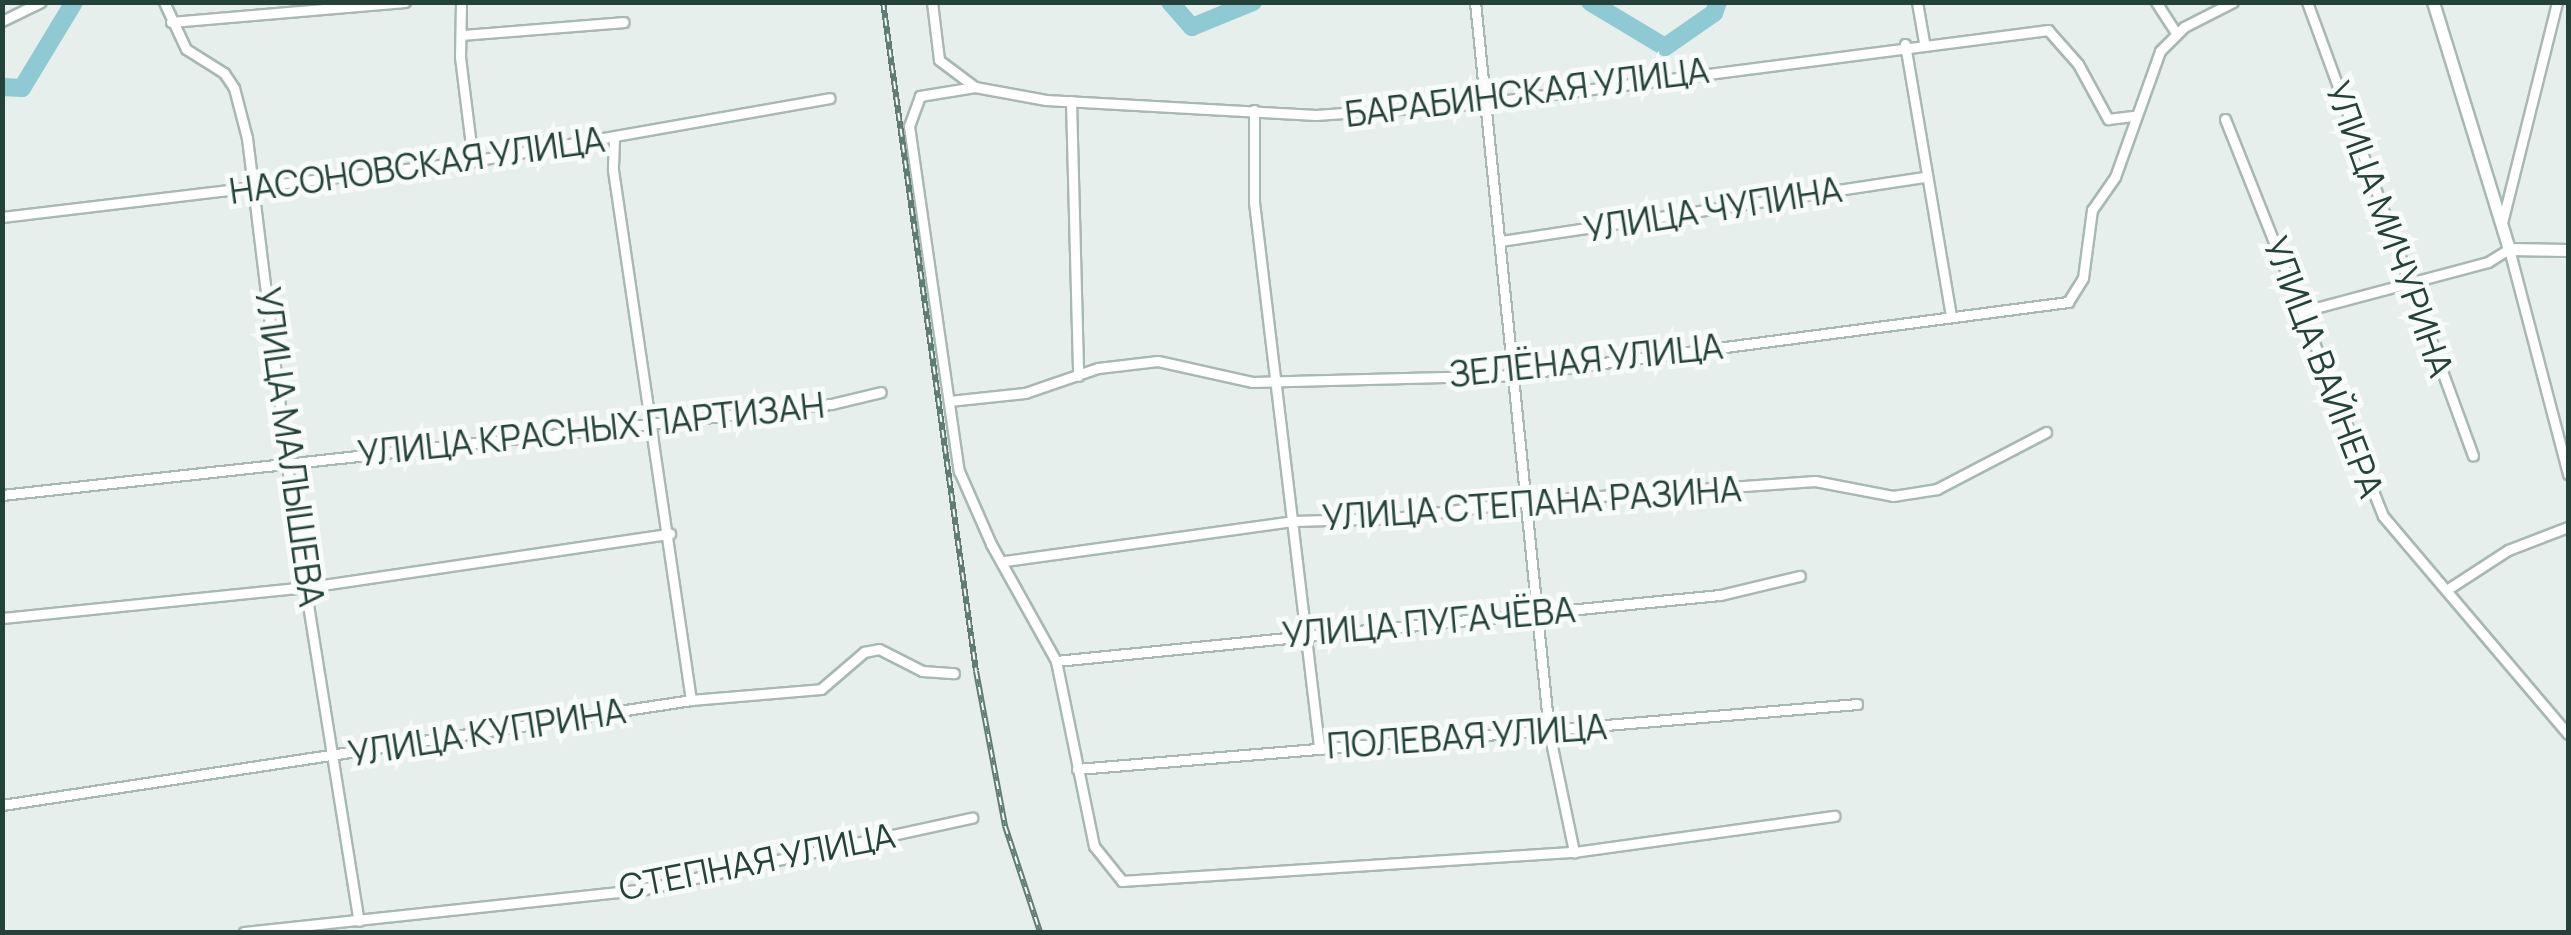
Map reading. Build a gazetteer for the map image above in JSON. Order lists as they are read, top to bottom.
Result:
{
  "streets": {
    "street": [
      "БАРАБИНСКАЯ УЛИЦА",
      "НАСОНОВСКАЯ УЛИЦА",
      "УЛИЦА ЧУПИНА",
      "УЛИЦА МИЧУРИНА",
      "ЗЕЛЁНАЯ УЛИЦА",
      "УЛИЦА ВАЙНЕРА",
      "УЛИЦА КРАСНЫХ ПАРТИЗАН",
      "УЛИЦА МАЛЫШЕВА",
      "УЛИЦА СТЕПАНА РАЗИНА",
      "УЛИЦА ПУГАЧЁВА",
      "УЛИЦА КУПРИНА",
      "ПОЛЕВАЯ УЛИЦА",
      "СТЕПНАЯ УЛИЦА"
    ]
  },
  "crossings": [
    ["БАРАБИНСКАЯ УЛИЦА", "ЗЕЛЁНАЯ УЛИЦА"],
    ["НАСОНОВСКАЯ УЛИЦА", "УЛИЦА МАЛЫШЕВА"],
    ["УЛИЦА КРАСНЫХ ПАРТИЗАН", "УЛИЦА МАЛЫШЕВА"],
    ["УЛИЦА МАЛЫШЕВА", "УЛИЦА КУПРИНА"],
    ["УЛИЦА МАЛЫШЕВА", "СТЕПНАЯ УЛИЦА"]
  ]
}
